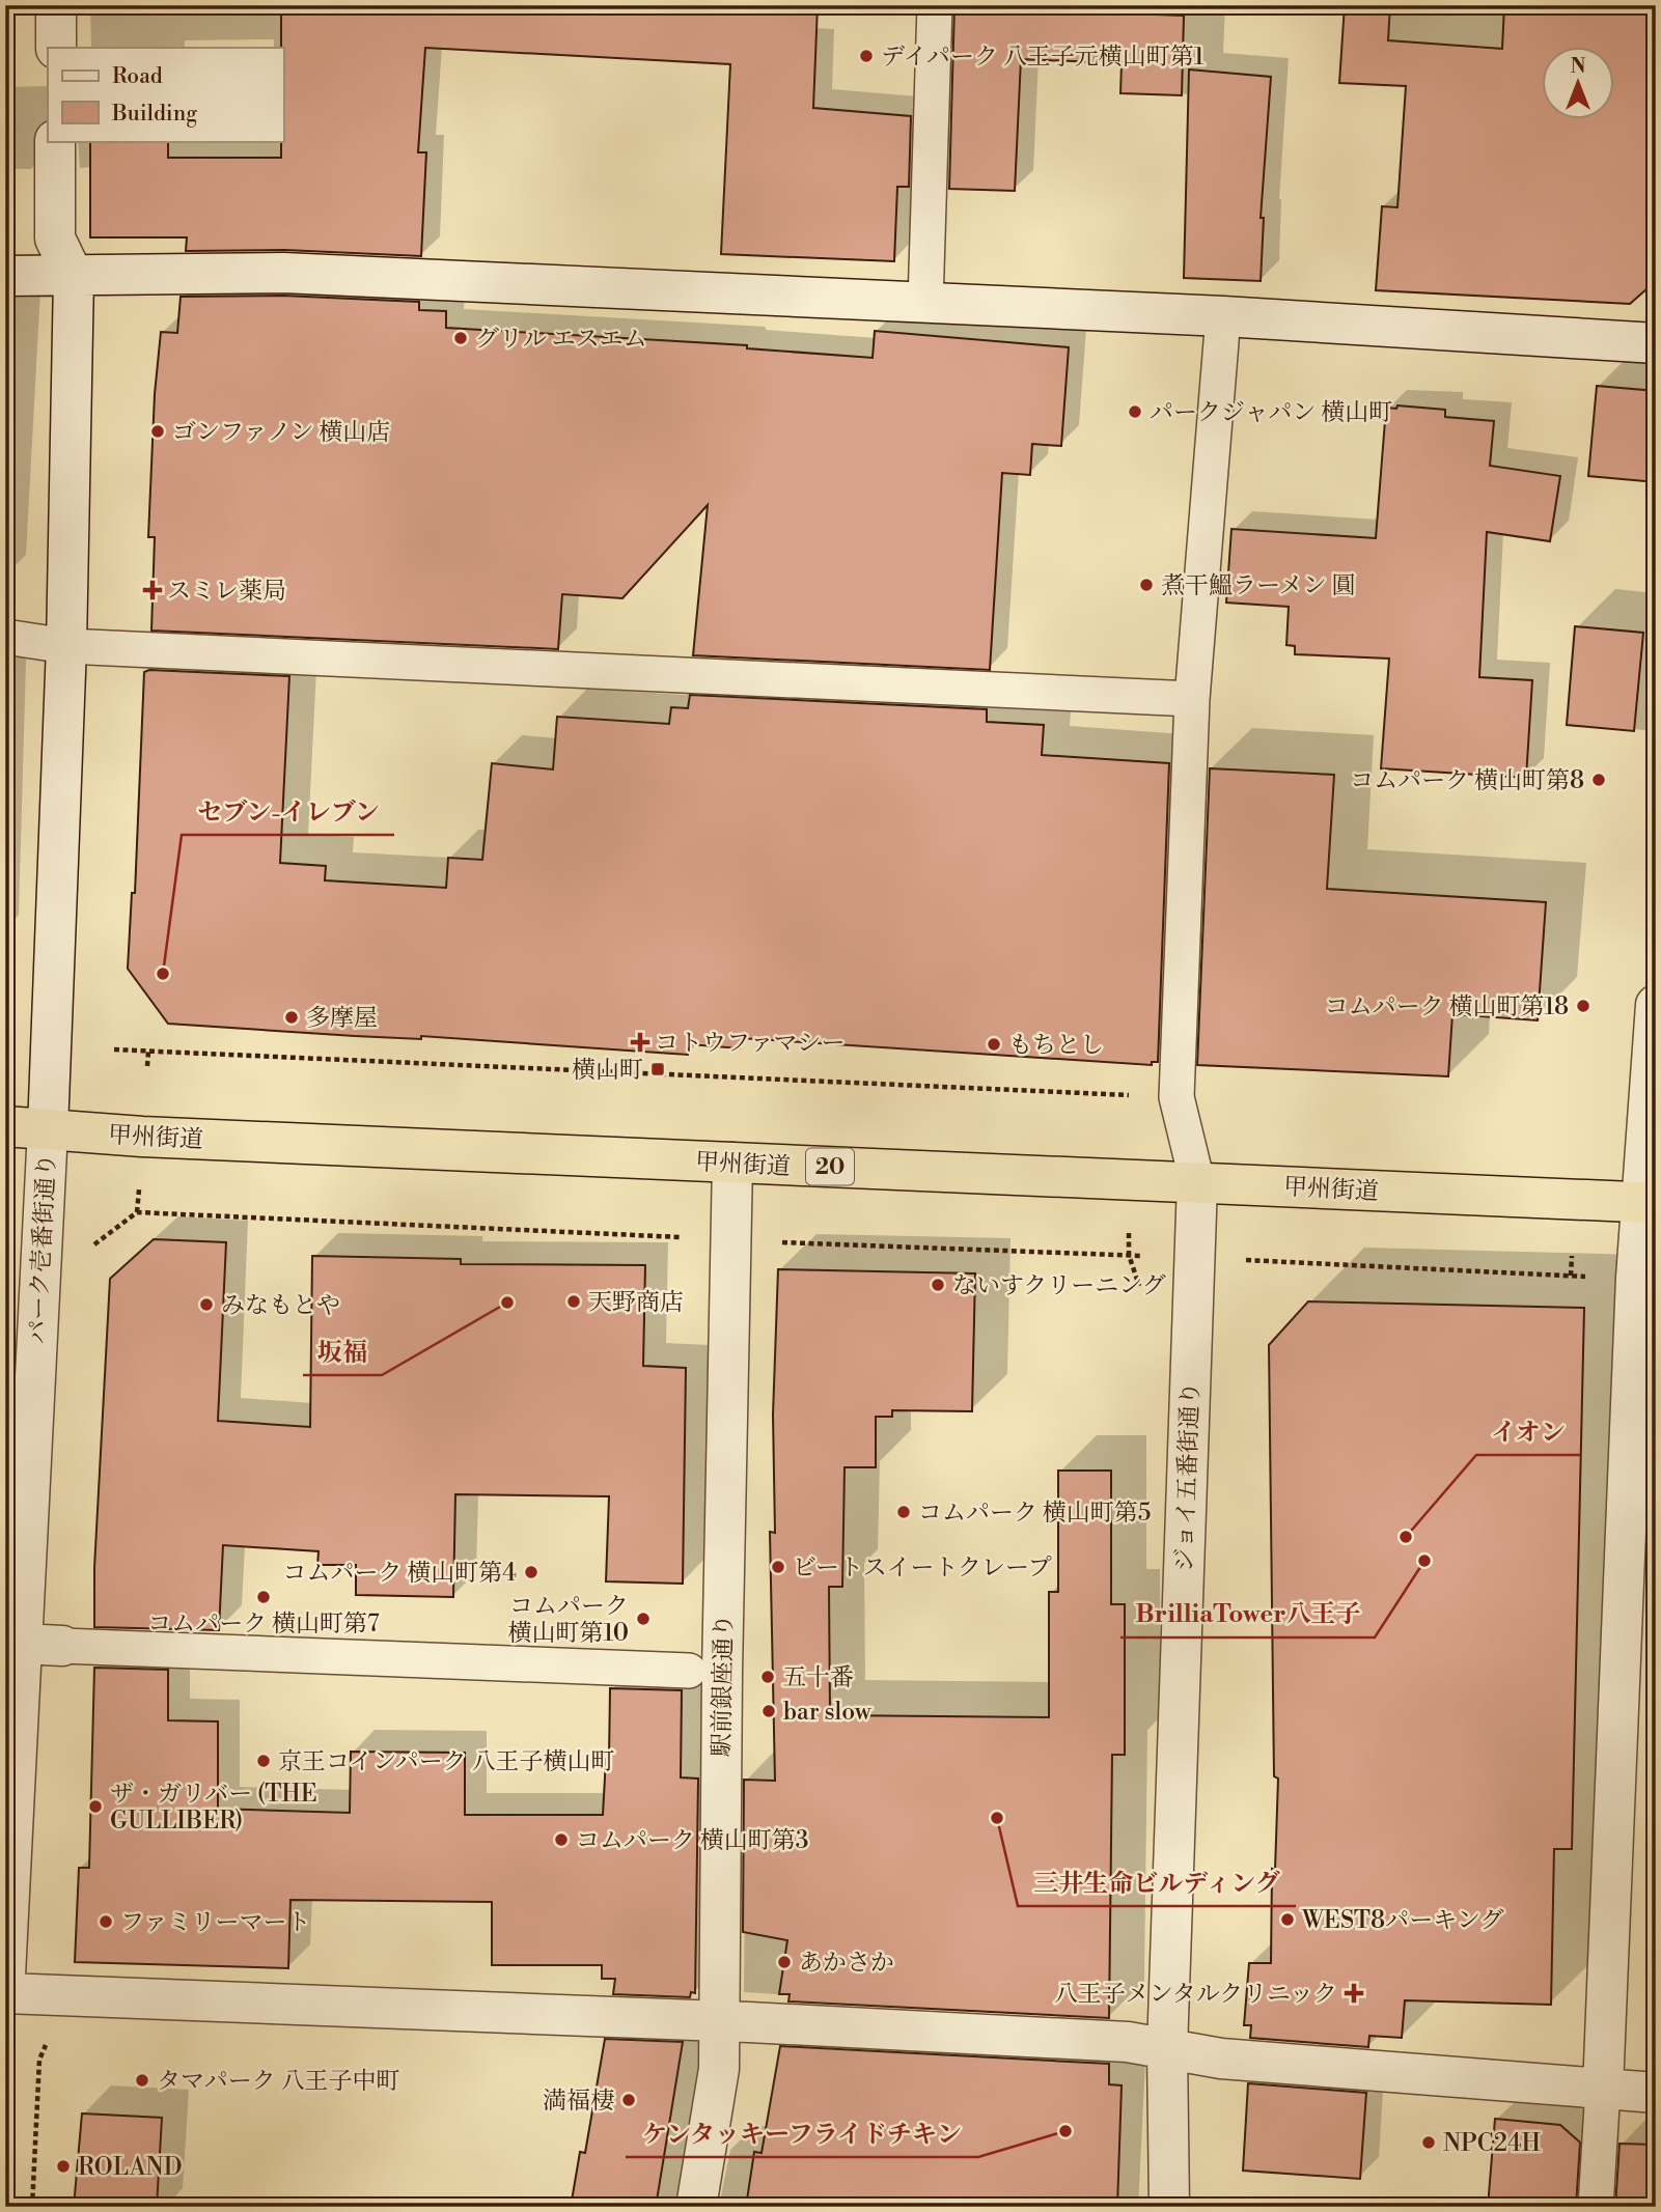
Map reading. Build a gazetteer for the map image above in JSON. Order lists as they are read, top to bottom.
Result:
{
  "streets": {
    "highway": ["甲州街道", "20"],
    "street": ["パーク壱番街通り", "ジョイ五番街通り", "駅前銀座通り"]
  },
  "crossings": [
    ["甲州街道", "パーク壱番街通り"],
    ["甲州街道", "ジョイ五番街通り"],
    ["甲州街道", "駅前銀座通り"]
  ],
  "places": {
    "other": [
      "デイパーク 八王子元横山町第1",
      "グリル エスエム",
      "パークジャパン 横山町",
      "ゴンファノン 横山店",
      "煮干鰮ラーメン 圓",
      "コムパーク 横山町第8",
      "セブン-イレブン",
      "コムパーク 横山町第18",
      "多摩屋",
      "もちとし",
      "ないすクリーニング",
      "天野商店",
      "坂福",
      "みなもとや",
      "コムパーク 横山町第5",
      "イオン",
      "BrilliaTower八王子",
      "ビートスイートクレープ",
      "コムパーク 横山町第4",
      "コムパーク 横山町第7",
      "コムパーク 横山町第10",
      "五十番",
      "bar slow",
      "京王コインパーク 八王子横山町",
      "ザ・ガリバー (THE GULLIBER)",
      "三井生命ビルディング",
      "コムパーク 横山町第3",
      "WEST8パーキング",
      "ファミリーマート",
      "あかさか",
      "タマパーク 八王子中町",
      "満福棲",
      "ケンタッキーフライドチキン",
      "NPC24H",
      "ROLAND"
    ],
    "health": ["スミレ薬局", "コトウファマシー", "八王子メンタルクリニック"],
    "transit": ["横山町"]
  },
  "legend": ["Road", "Building"],
  "north": "top"
}
